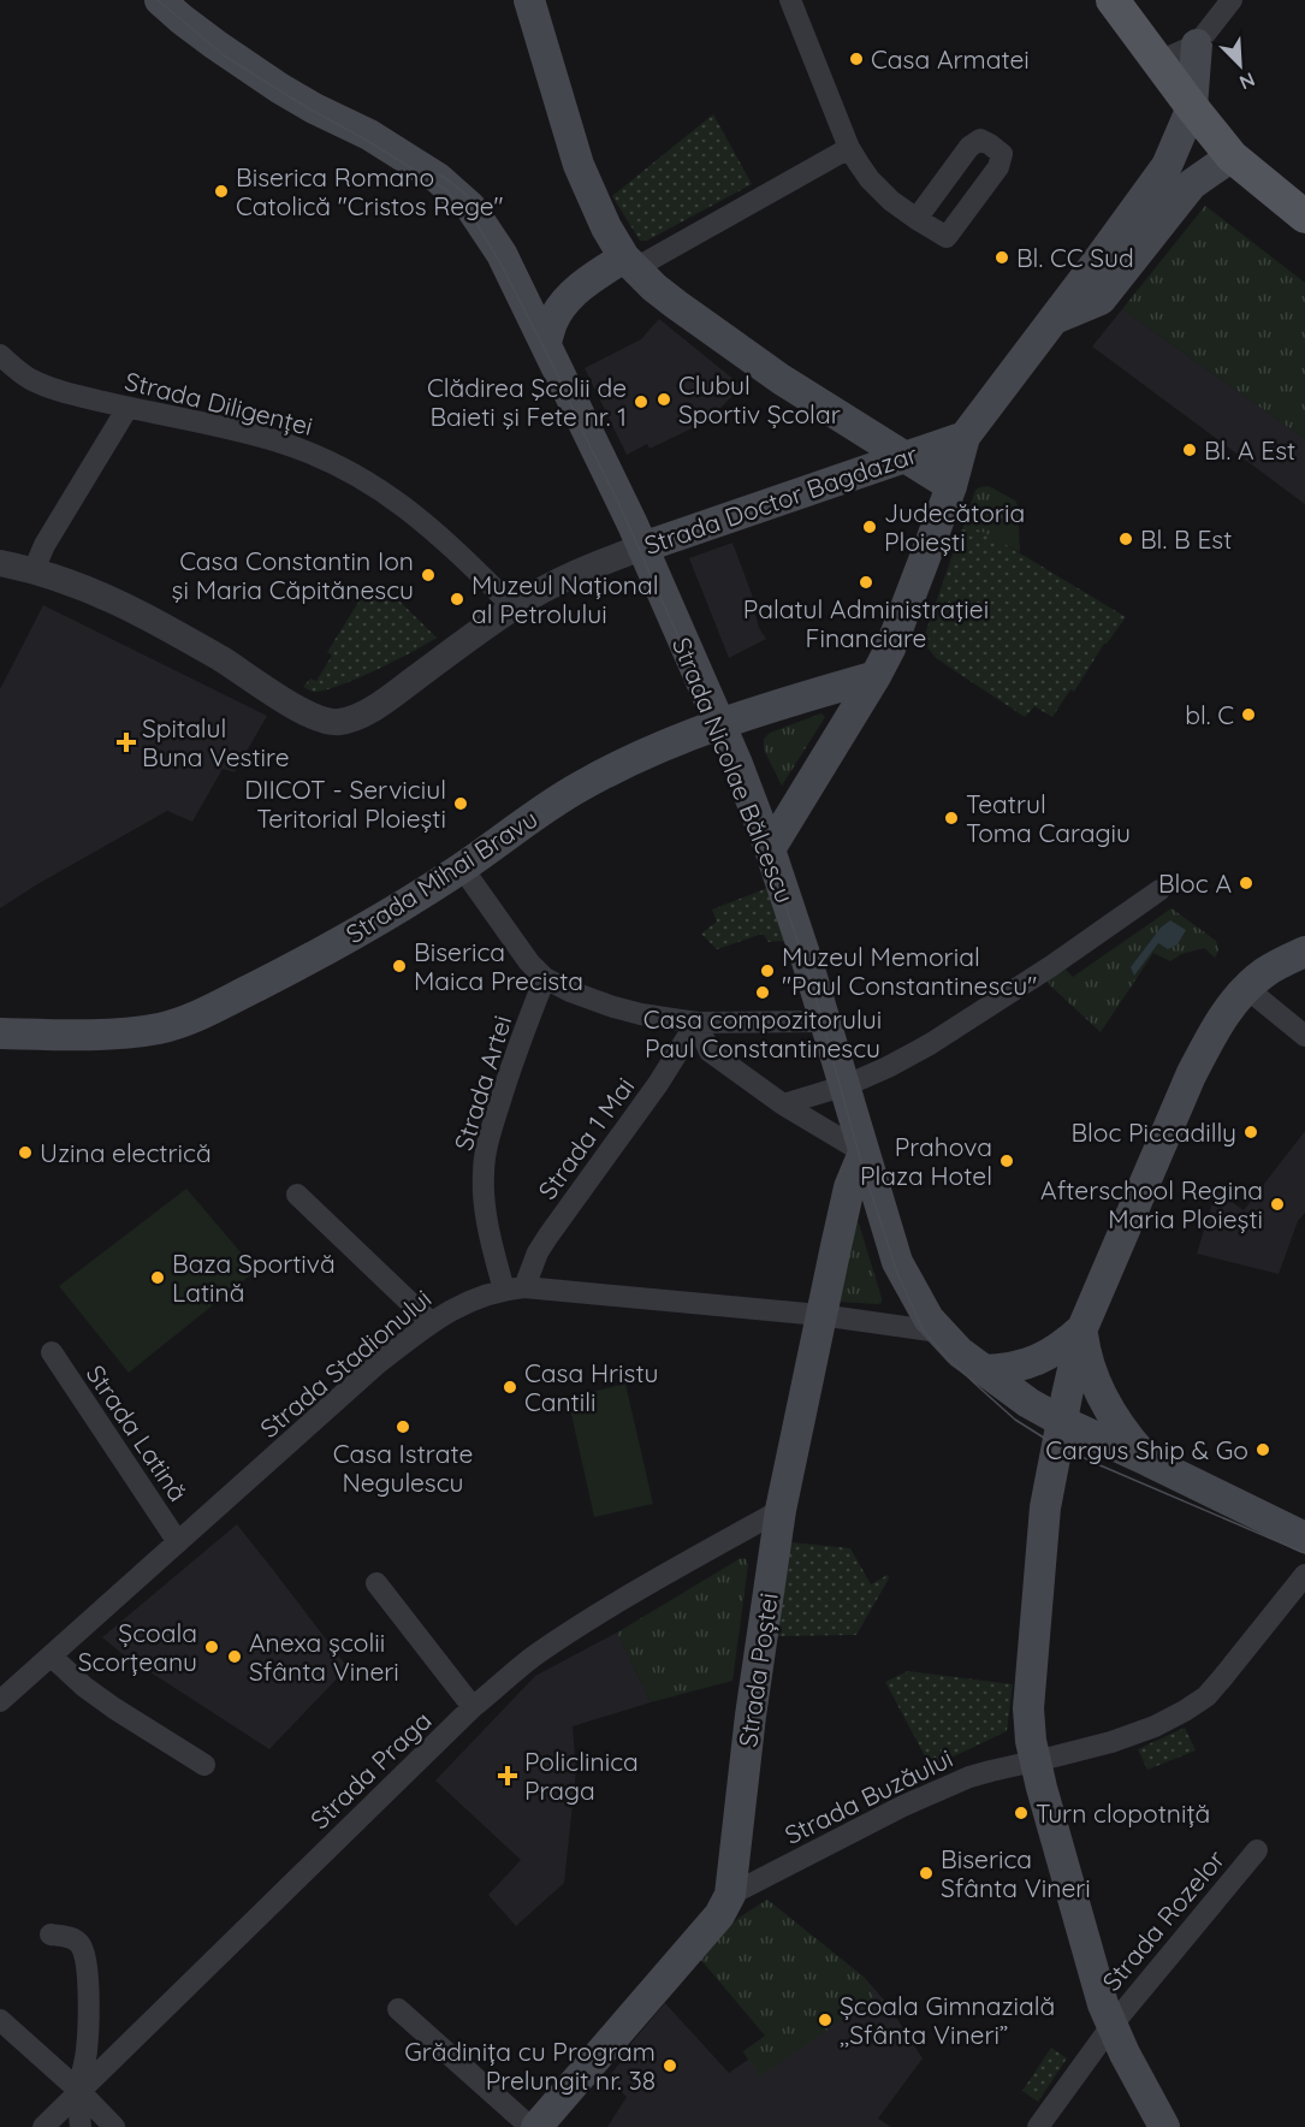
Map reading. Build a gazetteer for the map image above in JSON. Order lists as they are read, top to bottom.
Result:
{
  "streets": {
    "main road": [
      "Strada Doctor Bagdazar",
      "Strada Nicolae Bălcescu",
      "Strada Mihai Bravu",
      "Strada Poștei"
    ],
    "street": [
      "Strada Diligenței",
      "Strada Artei",
      "Strada 1 Mai",
      "Strada Stadionului",
      "Strada Latină",
      "Strada Praga",
      "Strada Buzăului",
      "Strada Rozelor"
    ]
  },
  "crossings": [
    ["Strada Diligenței", "Strada Doctor Bagdazar"],
    ["Strada Doctor Bagdazar", "Strada Nicolae Bălcescu"],
    ["Strada Nicolae Bălcescu", "Strada Mihai Bravu"],
    ["Strada Nicolae Bălcescu", "Strada Stadionului"],
    ["Strada Nicolae Bălcescu", "Strada Poștei"],
    ["Strada Artei", "Strada 1 Mai"],
    ["Strada Artei", "Strada Stadionului"],
    ["Strada 1 Mai", "Strada Stadionului"],
    ["Strada Stadionului", "Strada Latină"],
    ["Strada Stadionului", "Strada Poștei"],
    ["Strada Poștei", "Strada Praga"],
    ["Strada Poștei", "Strada Buzăului"]
  ],
  "places": {
    "other": [
      "Casa Armatei",
      "Biserica Romano Catolică \"Cristos Rege\"",
      "Bl. CC Sud",
      "Clubul Sportiv Școlar",
      "Clădirea Şcolii de Baieti şi Fete nr. 1",
      "Bl. A Est",
      "Judecătoria Ploiești",
      "Bl. B Est",
      "Casa Constantin Ion şi Maria Căpitănescu",
      "Palatul Administraţiei Financiare",
      "Muzeul Național al Petrolului",
      "bl. C",
      "DIICOT - Serviciul Teritorial Ploiești",
      "Teatrul Toma Caragiu",
      "Bloc A",
      "Biserica Maica Precista",
      "Muzeul Memorial \"Paul Constantinescu\"",
      "Casa compozitorului Paul Constantinescu",
      "Bloc Piccadilly",
      "Uzina electrică",
      "Prahova Plaza Hotel",
      "Afterschool Regina Maria Ploiești",
      "Baza Sportivă Latină",
      "Casa Hristu Cantili",
      "Casa Istrate Negulescu",
      "Cargus Ship & Go",
      "Școala Scorțeanu",
      "Anexa școlii Sfânta Vineri",
      "Turn clopotniță",
      "Biserica Sfânta Vineri",
      "Școala Gimnazială ,,Sfânta Vineri”",
      "Grădinița cu Program Prelungit nr. 38"
    ],
    "health": ["Spitalul Buna Vestire", "Policlinica Praga"]
  },
  "north": "bottom right"
}
